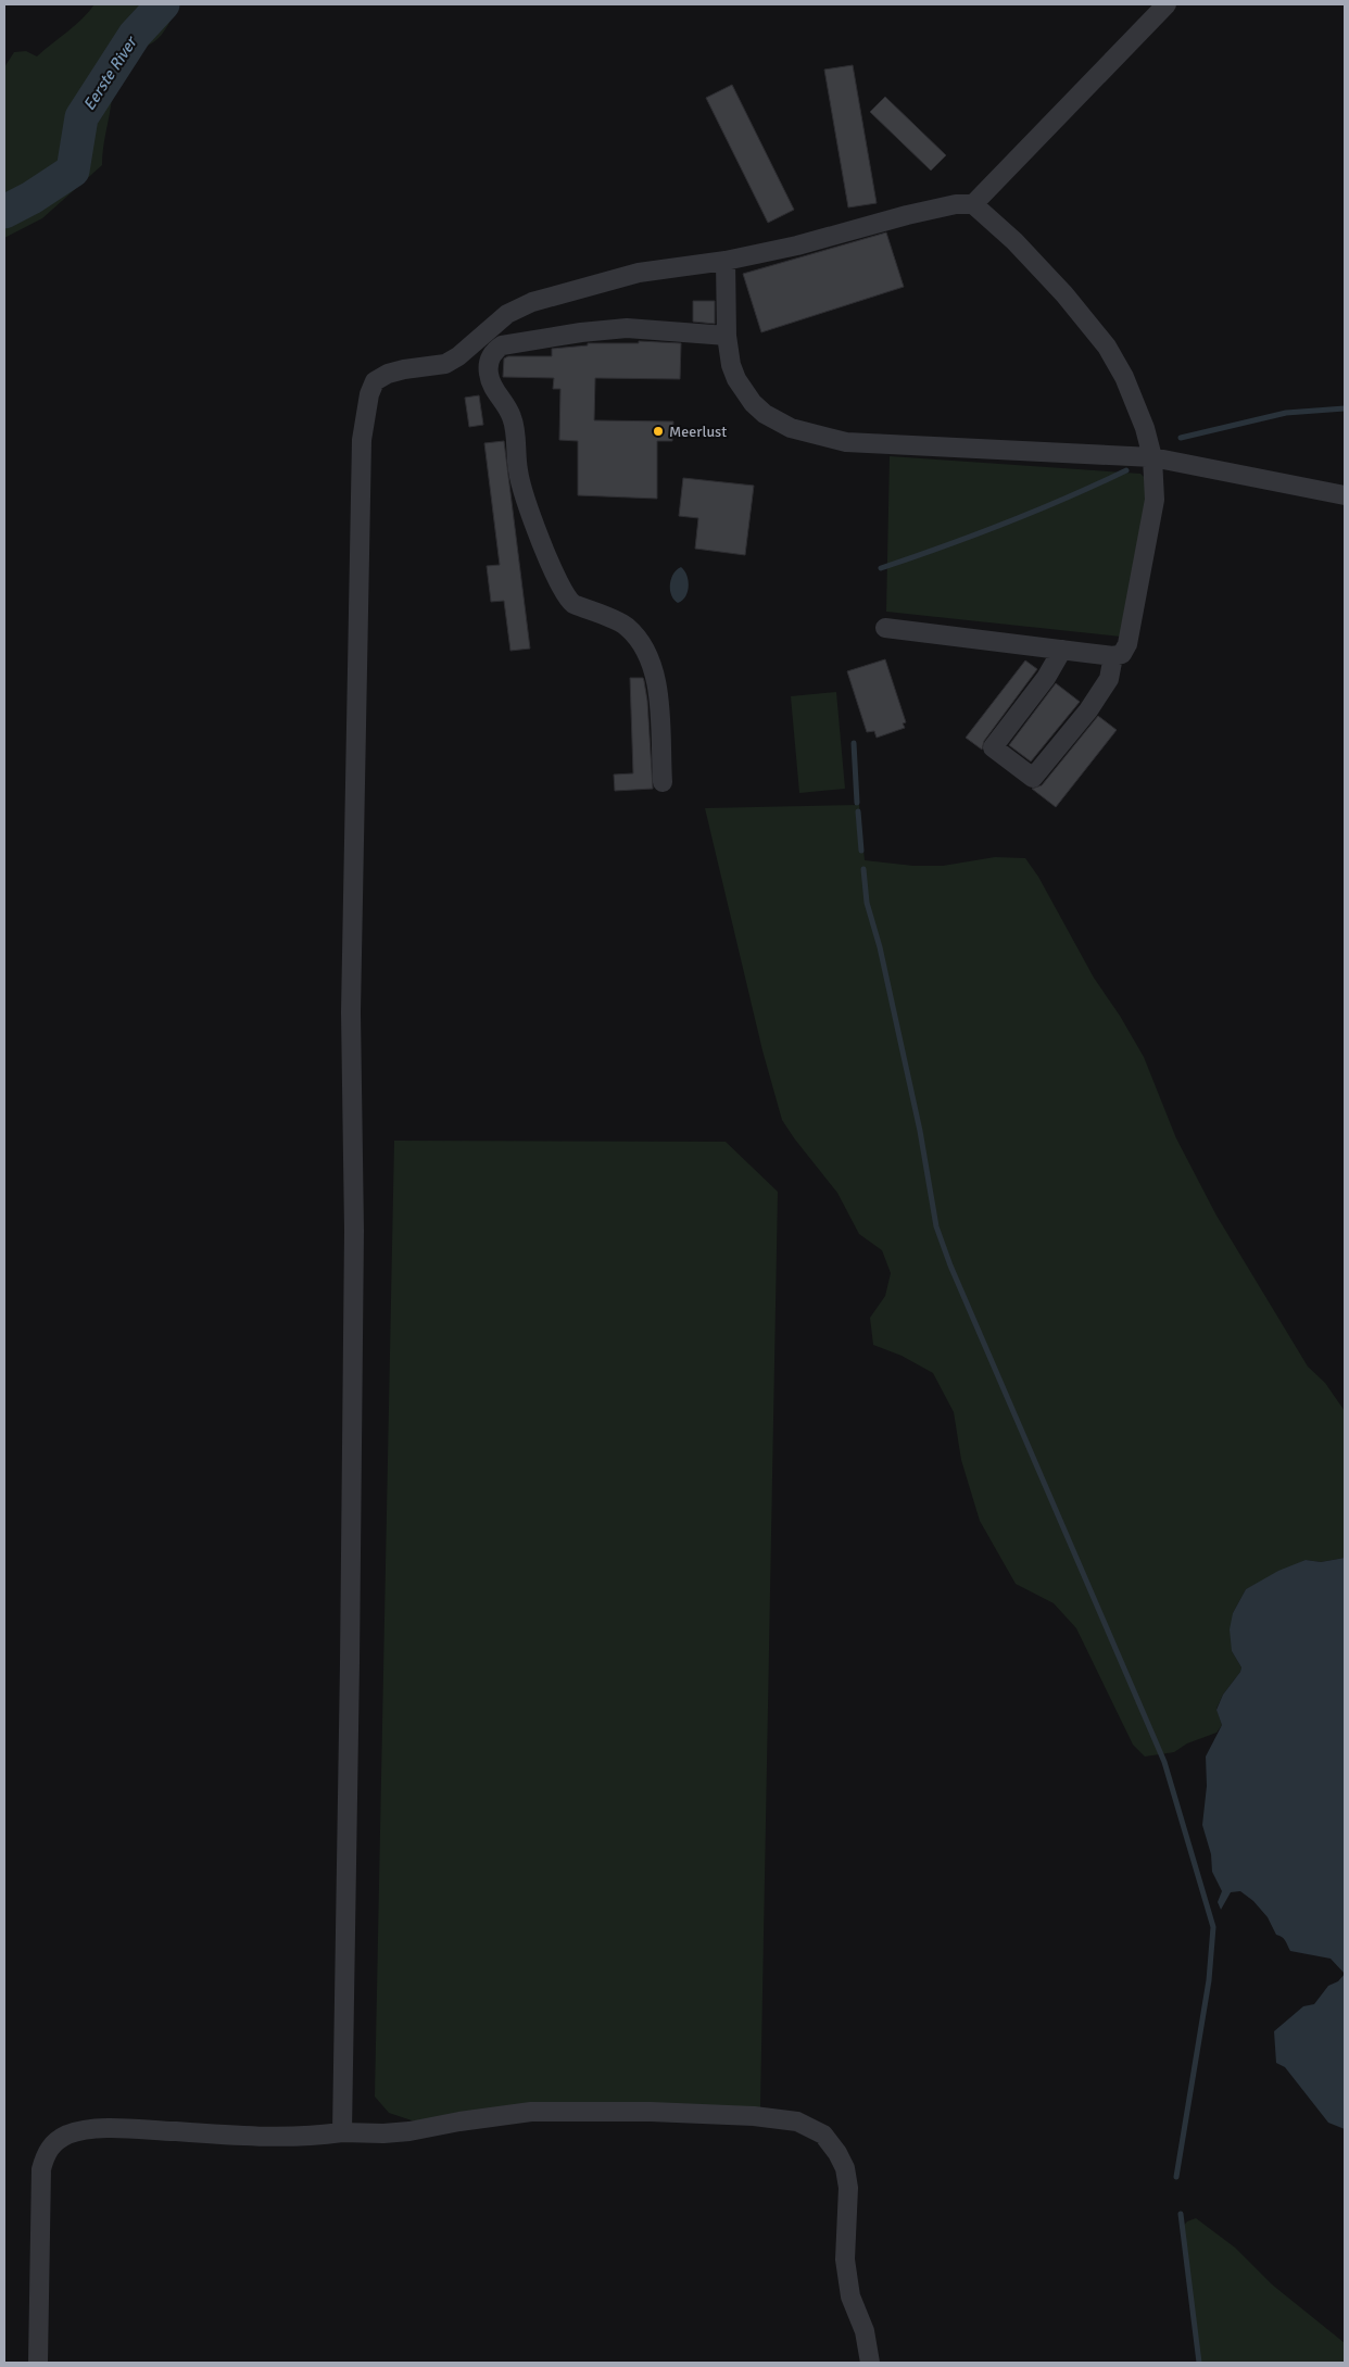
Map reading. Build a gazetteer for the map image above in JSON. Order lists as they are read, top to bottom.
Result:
{
  "water": ["Eerste River"],
  "places": ["Meerlust"]
}
